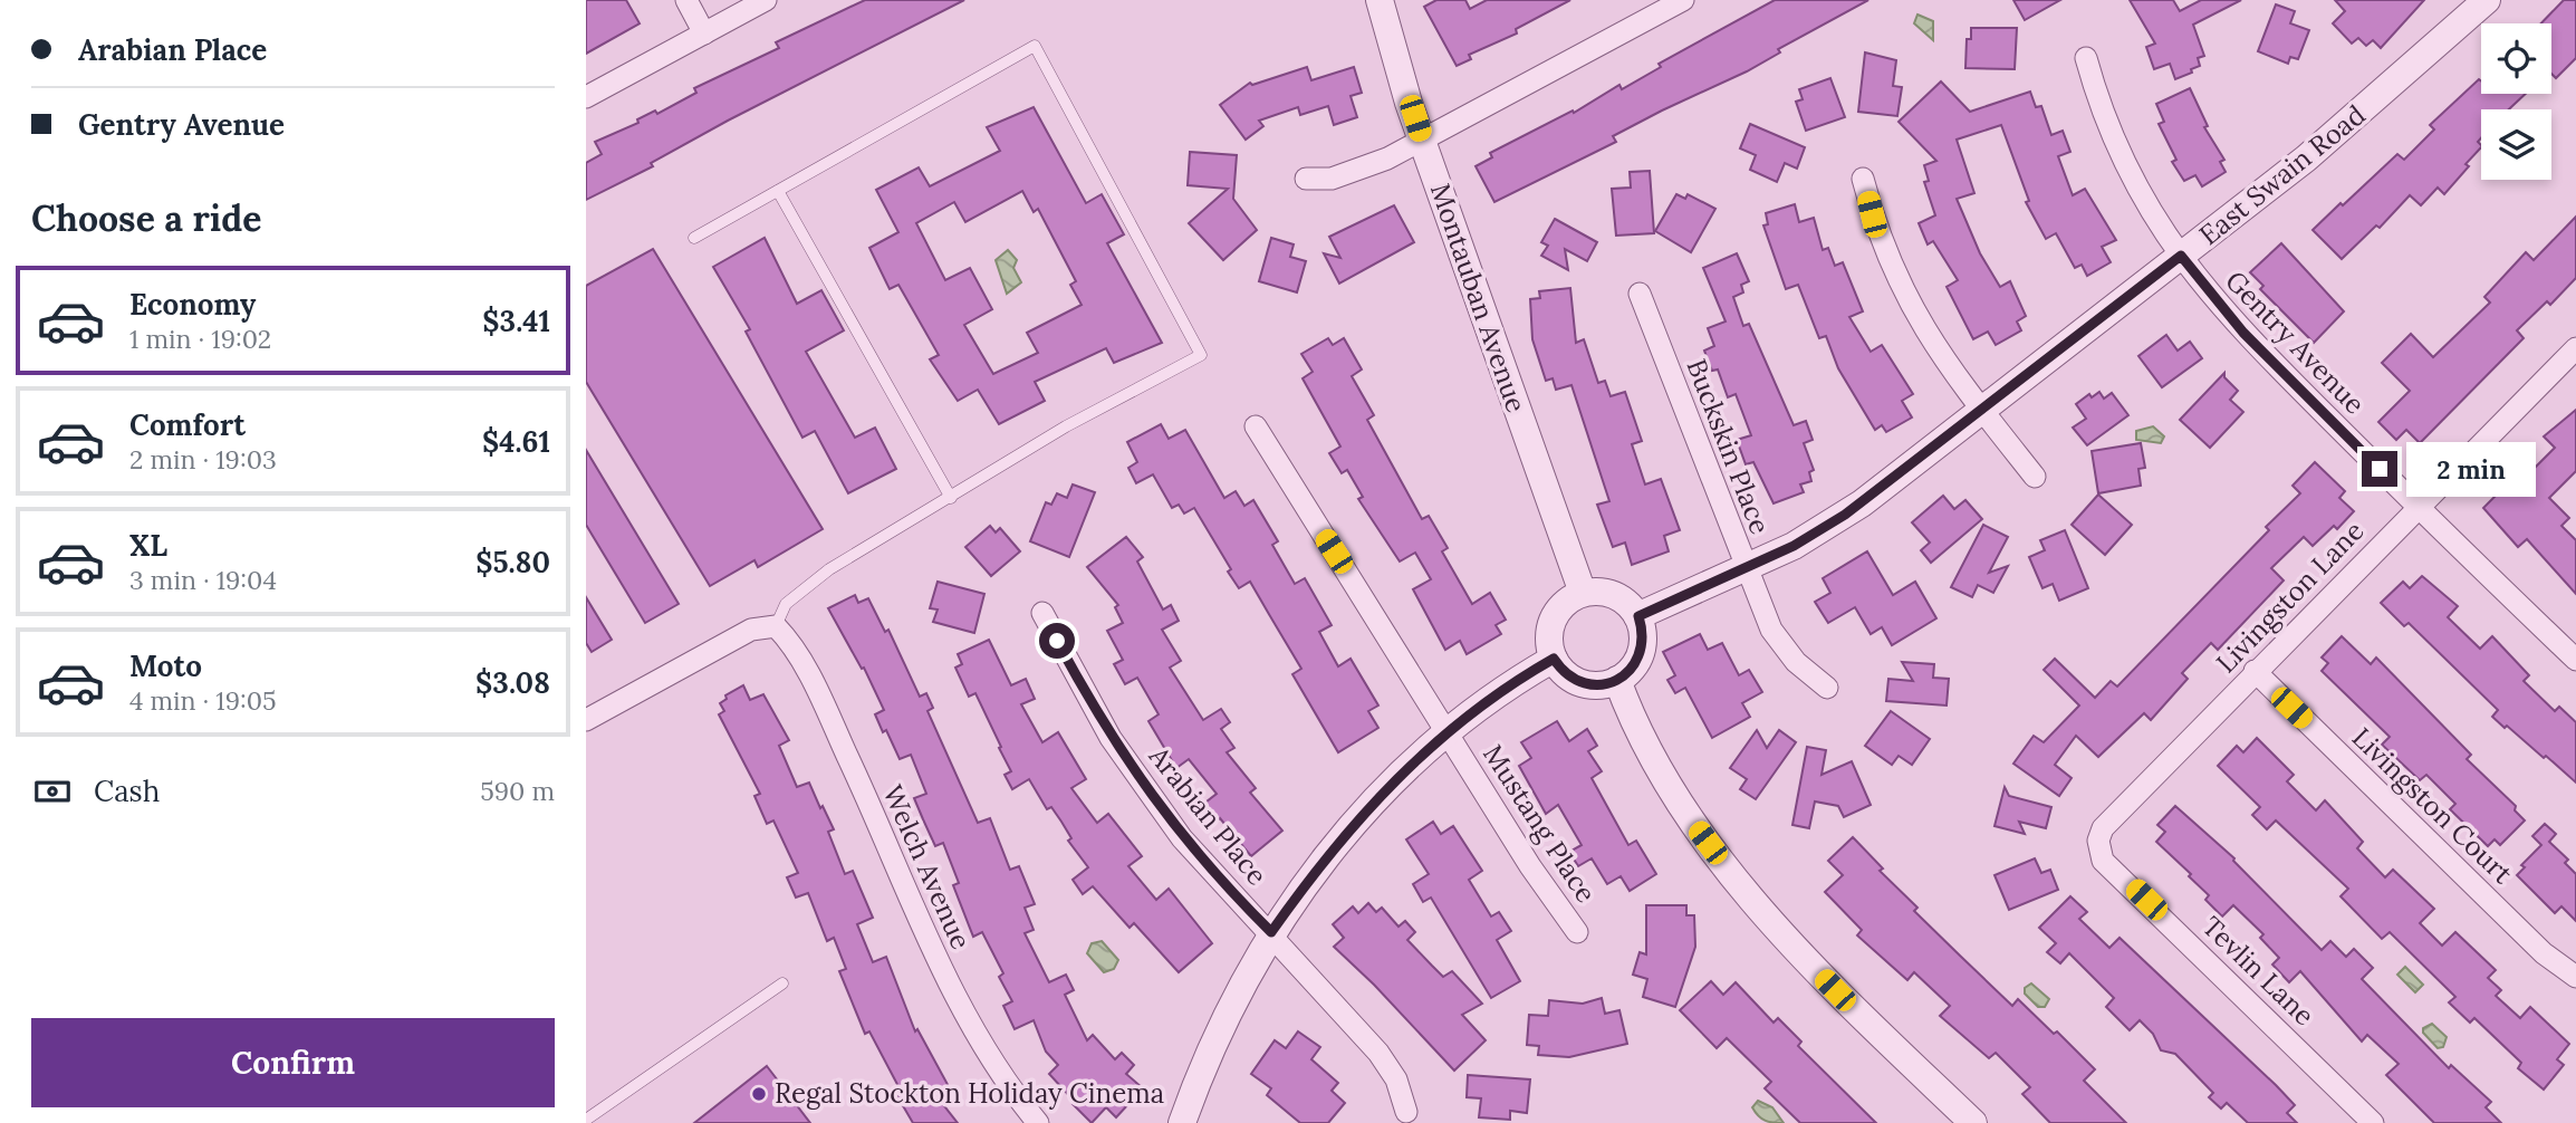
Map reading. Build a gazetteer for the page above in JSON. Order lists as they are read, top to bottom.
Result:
{
  "streets": {
    "street": [
      "East Swain Road",
      "Montauban Avenue",
      "Gentry Avenue",
      "Buckskin Place",
      "Livingston Lane",
      "Livingston Court",
      "Arabian Place",
      "Mustang Place",
      "Welch Avenue",
      "Tevlin Lane"
    ]
  },
  "crossings": [
    ["East Swain Road", "Montauban Avenue"],
    ["East Swain Road", "Gentry Avenue"],
    ["East Swain Road", "Buckskin Place"],
    ["Gentry Avenue", "Livingston Lane"],
    ["Livingston Lane", "Livingston Court"],
    ["Livingston Lane", "Tevlin Lane"]
  ],
  "places": ["Regal Stockton Holiday Cinema"],
  "page": {
    "banner": ["Arabian Place", "Gentry Avenue"],
    "heading": "Choose a ride",
    "list": [
      {
        "name": "Economy",
        "note": "1 min · 19:02",
        "value": "$3.41"
      },
      {
        "name": "Comfort",
        "note": "2 min · 19:03",
        "value": "$4.61"
      },
      {
        "name": "XL",
        "note": "3 min · 19:04",
        "value": "$5.80"
      },
      {
        "name": "Moto",
        "note": "4 min · 19:05",
        "value": "$3.08"
      }
    ],
    "bubble": "2 min",
    "pay": ["Cash", "590 m"],
    "buttons": "Confirm"
  }
}
